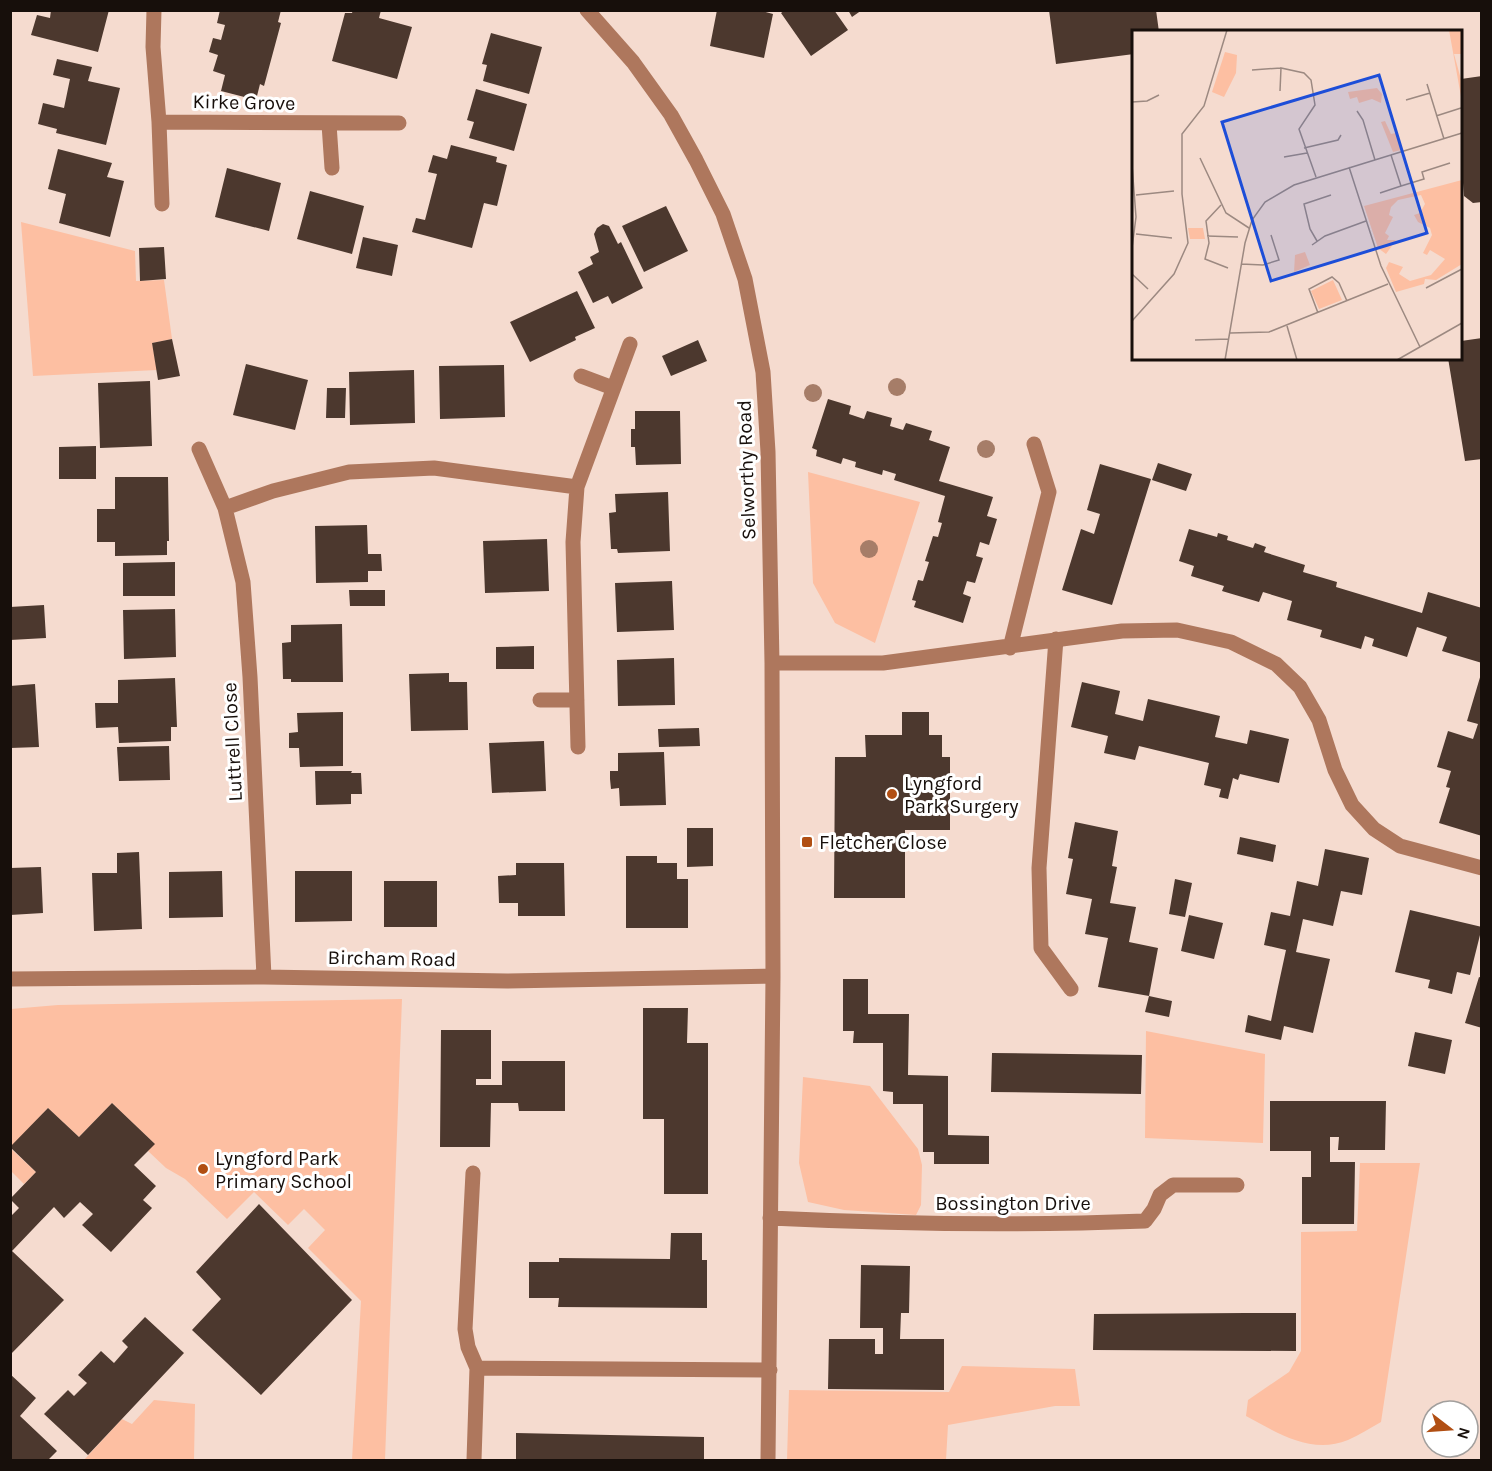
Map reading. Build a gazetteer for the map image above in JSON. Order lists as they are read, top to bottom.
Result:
{
  "streets": {
    "street": [
      "Kirke Grove",
      "Selworthy Road",
      "Luttrell Close",
      "Bircham Road",
      "Bossington Drive"
    ]
  },
  "crossings": [
    ["Selworthy Road", "Bircham Road"],
    ["Luttrell Close", "Bircham Road"]
  ],
  "places": {
    "other": ["Lyngford Park Surgery", "Lyngford Park Primary School"],
    "transit": ["Fletcher Close"]
  },
  "north": "right"
}
